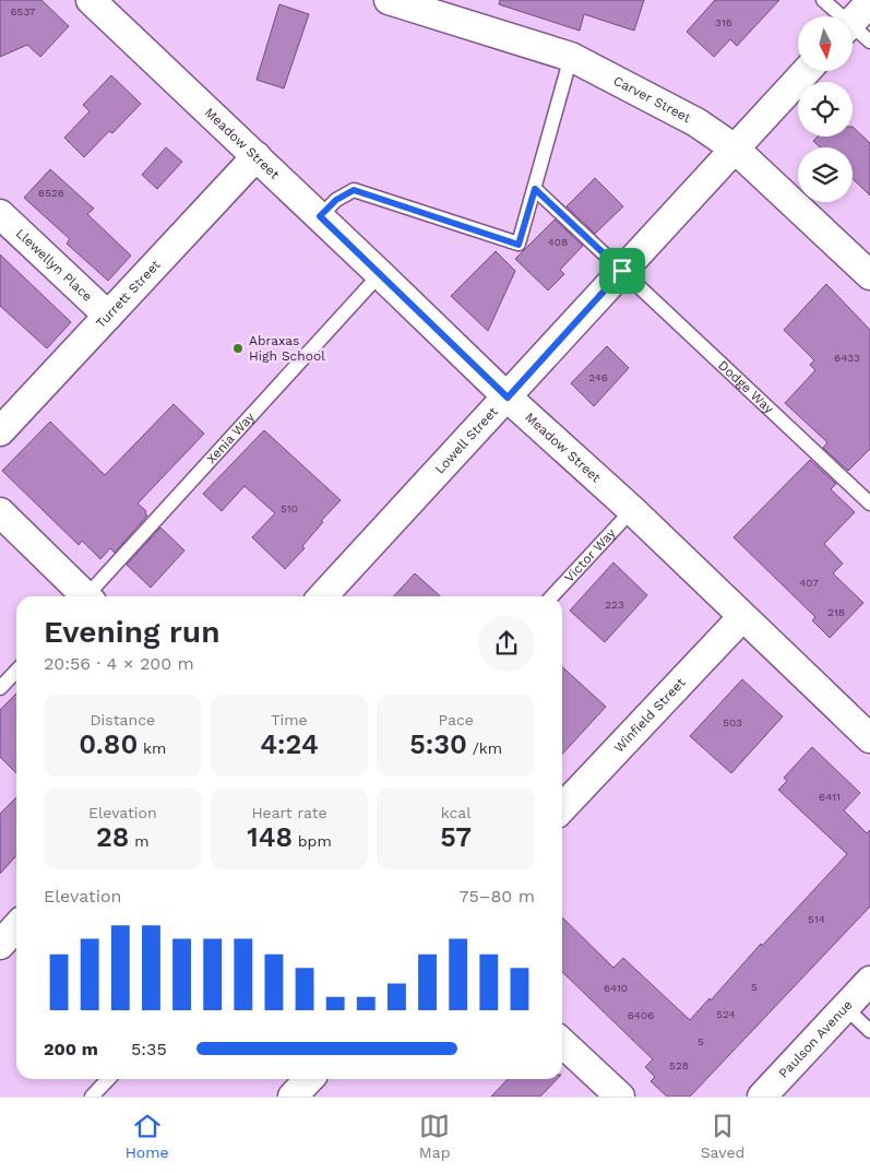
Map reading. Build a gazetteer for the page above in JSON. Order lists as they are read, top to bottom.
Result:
{
  "streets": {
    "street": [
      "Carver Street",
      "Meadow Street",
      "Llewellyn Place",
      "Turrett Street",
      "Lowell Street",
      "Winfield Street",
      "Paulson Avenue"
    ],
    "lane": ["Dodge Way", "Xenia Way", "Victor Way"]
  },
  "crossings": [
    ["Carver Street", "Lowell Street"],
    ["Meadow Street", "Turrett Street"],
    ["Meadow Street", "Xenia Way"],
    ["Meadow Street", "Lowell Street"],
    ["Meadow Street", "Victor Way"],
    ["Meadow Street", "Winfield Street"],
    ["Llewellyn Place", "Turrett Street"],
    ["Dodge Way", "Lowell Street"]
  ],
  "places": ["Abraxas High School"],
  "house_numbers": [
    "6537",
    "316",
    "6526",
    "408",
    "6433",
    "246",
    "510",
    "407",
    "223",
    "218",
    "503",
    "6411",
    "514",
    "5",
    "6410",
    "524",
    "6406",
    "5",
    "528"
  ],
  "north": "bottom",
  "page": {
    "heading": ["Evening run", "20:56 · 4 × 200 m"],
    "stats": [
      ["Distance", "0.80 km"],
      ["Time", "4:24"],
      ["Pace", "5:30 /km"],
      ["Elevation", "28 m"],
      ["Heart rate", "148 bpm"],
      ["kcal", "57"]
    ],
    "chart": ["Elevation", "75–80 m"],
    "list": [
      {
        "name": "200 m",
        "note": "5:35"
      }
    ],
    "tabs": ["Home", "Map", "Saved"]
  }
}
